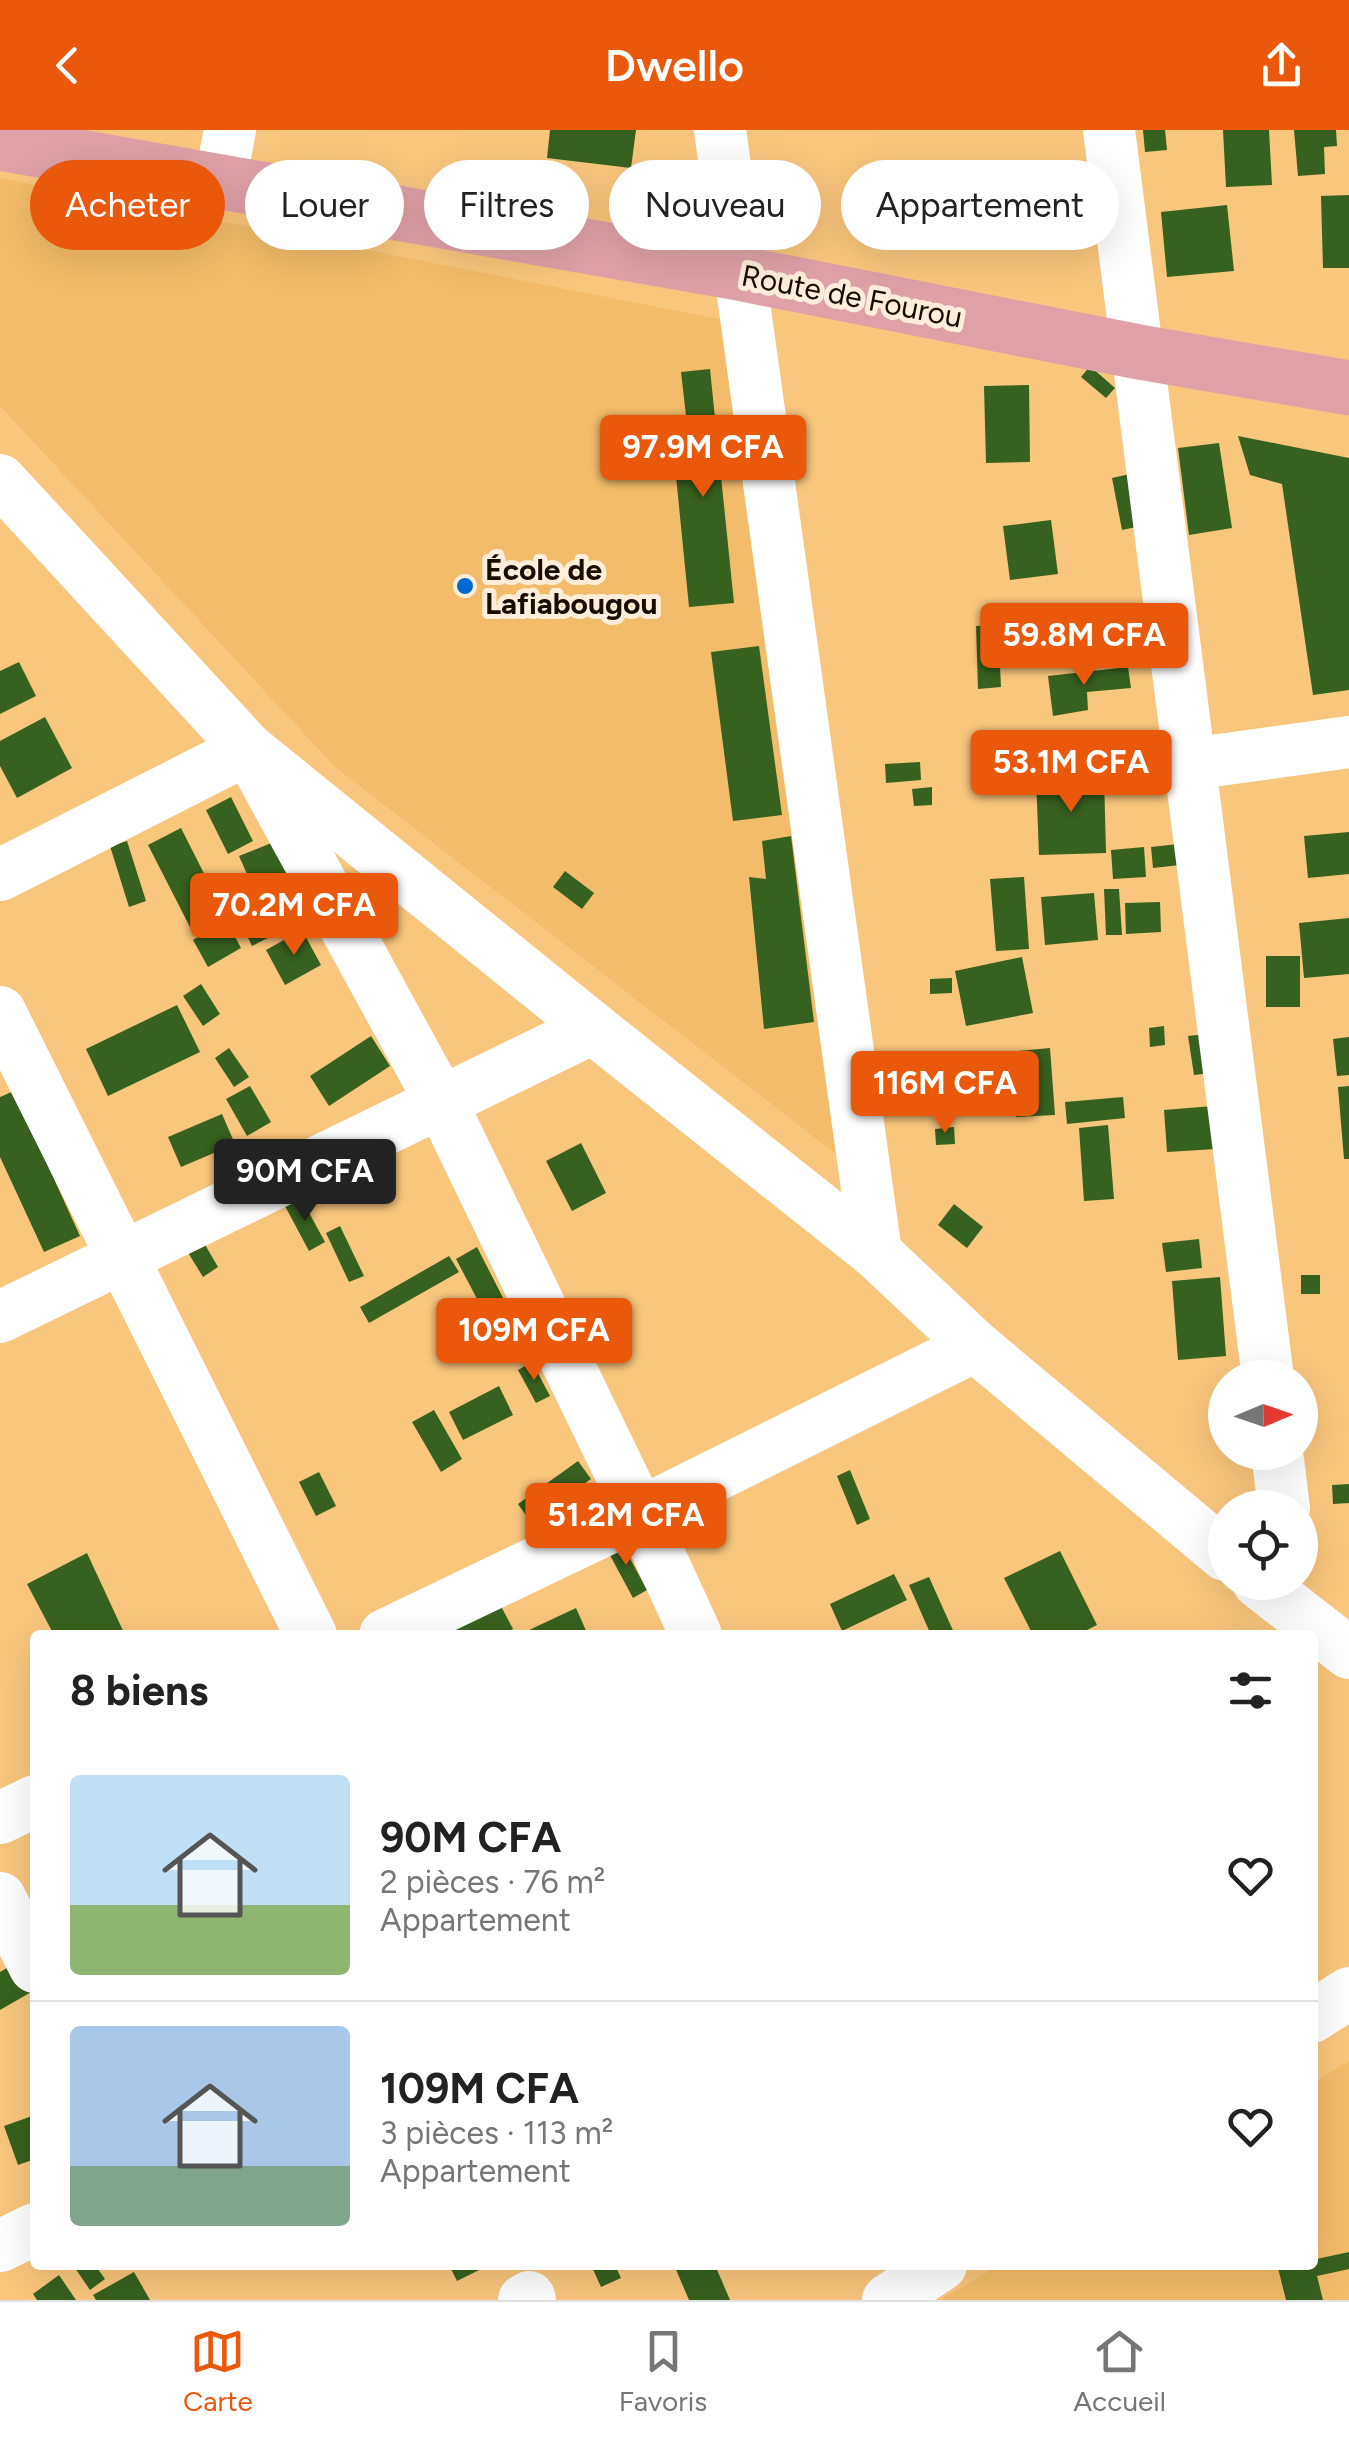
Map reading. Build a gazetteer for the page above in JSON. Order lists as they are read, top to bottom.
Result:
{
  "streets": {
    "main road": ["Route de Fourou"]
  },
  "places": ["École de Lafiabougou"],
  "north": "right",
  "page": {
    "header": "Dwello",
    "chip": [
      "Acheter",
      "Louer",
      "Filtres",
      "Nouveau",
      "Appartement"
    ],
    "price": [
      "97.9M CFA",
      "59.8M CFA",
      "53.1M CFA",
      "70.2M CFA",
      "116M CFA",
      "90M CFA",
      "109M CFA",
      "51.2M CFA"
    ],
    "heading": "8 biens",
    "list": [
      {
        "name": "90M CFA",
        "note": "2 pièces · 76 m² · Appartement"
      },
      {
        "name": "109M CFA",
        "note": "3 pièces · 113 m² · Appartement"
      }
    ],
    "tabs": ["Carte", "Favoris", "Accueil"]
  }
}
